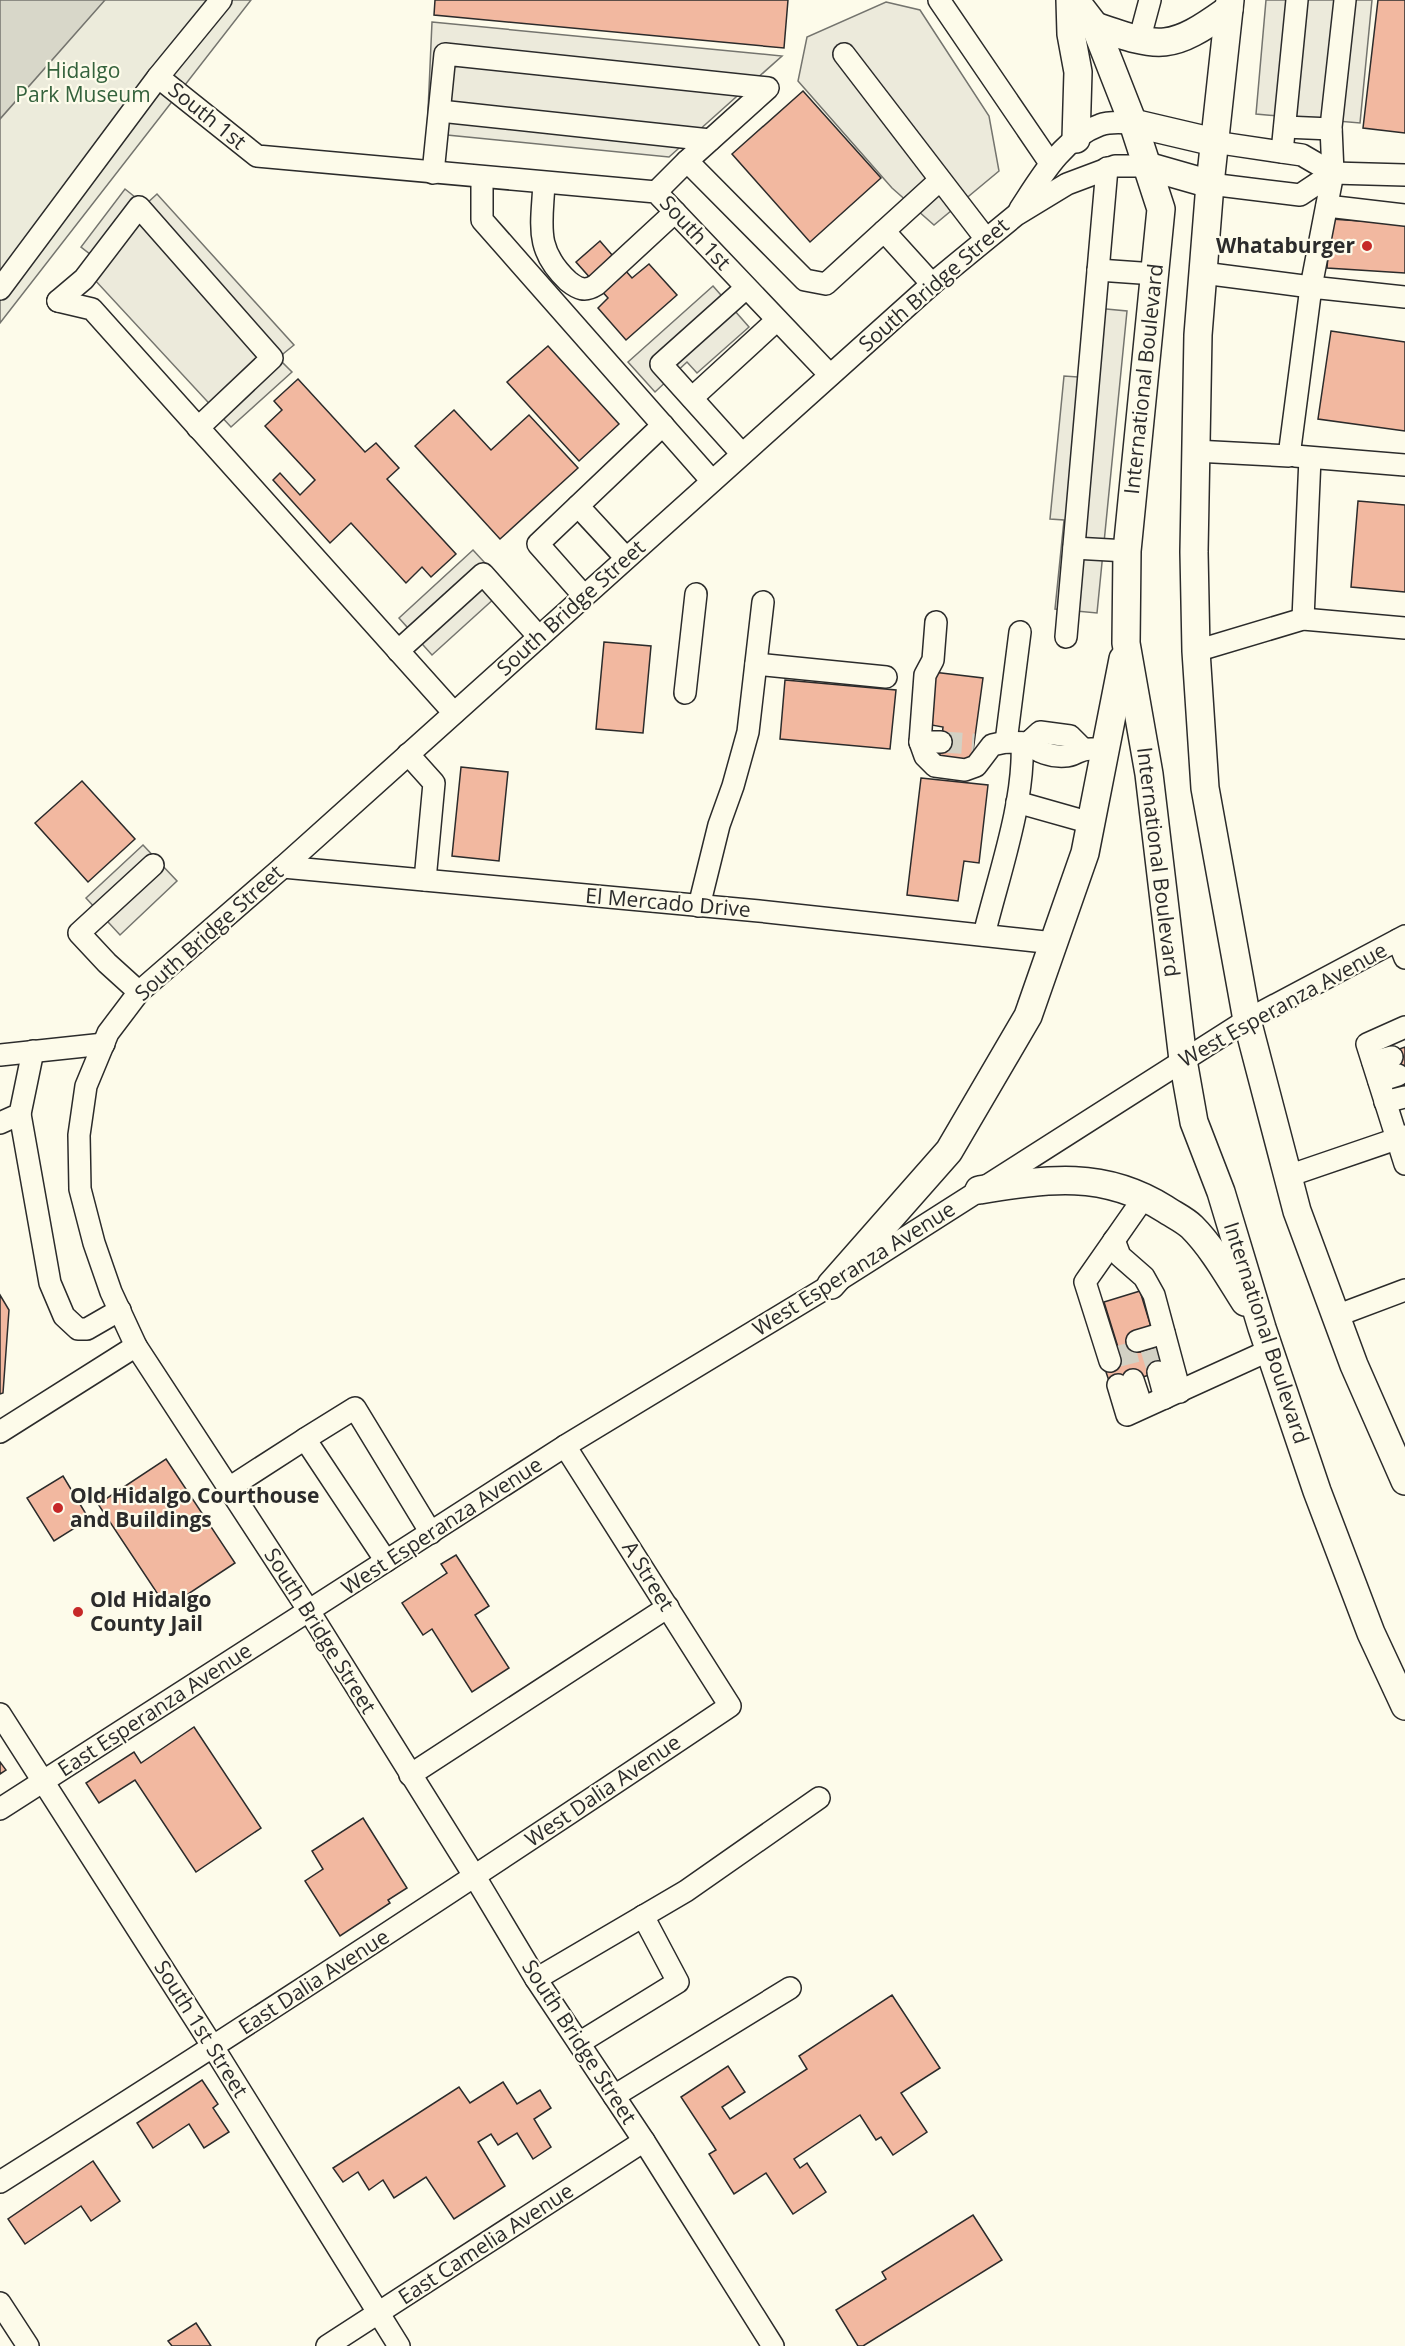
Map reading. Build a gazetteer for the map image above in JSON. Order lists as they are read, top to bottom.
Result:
{
  "streets": {
    "main road": ["International Boulevard"],
    "street": [
      "South 1st",
      "South Bridge Street",
      "El Mercado Drive",
      "West Esperanza Avenue",
      "A Street",
      "East Esperanza Avenue",
      "West Dalia Avenue",
      "East Dalia Avenue",
      "South 1st Street",
      "East Camelia Avenue"
    ]
  },
  "crossings": [
    ["South 1st", "South Bridge Street"],
    ["South Bridge Street", "International Boulevard"],
    ["South Bridge Street", "El Mercado Drive"],
    ["South Bridge Street", "West Esperanza Avenue"],
    ["South Bridge Street", "East Esperanza Avenue"],
    ["South Bridge Street", "West Dalia Avenue"],
    ["South Bridge Street", "East Dalia Avenue"],
    ["South Bridge Street", "East Camelia Avenue"],
    ["International Boulevard", "West Esperanza Avenue"],
    ["West Esperanza Avenue", "A Street"],
    ["West Esperanza Avenue", "East Esperanza Avenue"],
    ["A Street", "West Dalia Avenue"],
    ["East Esperanza Avenue", "South 1st Street"],
    ["West Dalia Avenue", "East Dalia Avenue"],
    ["East Dalia Avenue", "South 1st Street"],
    ["South 1st Street", "East Camelia Avenue"]
  ],
  "parks": ["Hidalgo Park Museum"],
  "places": ["Whataburger", "Old Hidalgo Courthouse and Buildings", "Old Hidalgo County Jail"]
}
